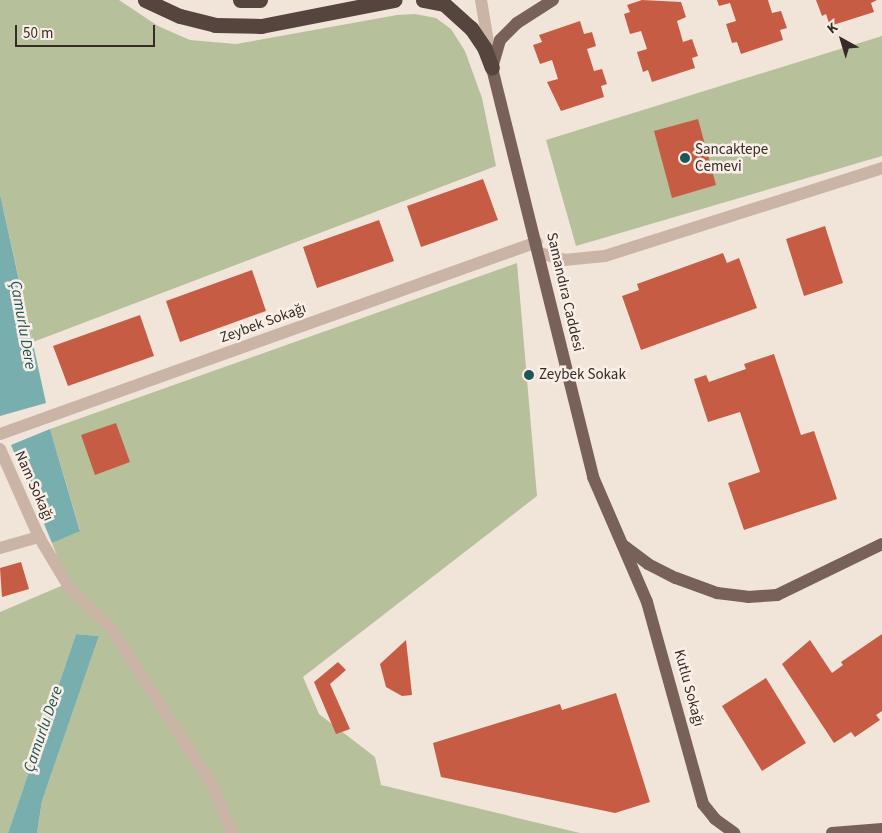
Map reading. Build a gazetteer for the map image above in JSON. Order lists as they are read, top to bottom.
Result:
{
  "streets": {
    "main road": ["Samandıra Caddesi", "Kutlu Sokağı"],
    "street": ["Zeybek Sokağı", "Nam Sokağı"]
  },
  "crossings": [
    ["Samandıra Caddesi", "Zeybek Sokağı"],
    ["Samandıra Caddesi", "Kutlu Sokağı"]
  ],
  "water": ["Çamurlu Dere"],
  "places": ["Sancaktepe Cemevi", "Zeybek Sokak"],
  "scale_bar": "50 m",
  "north": "top left"
}
